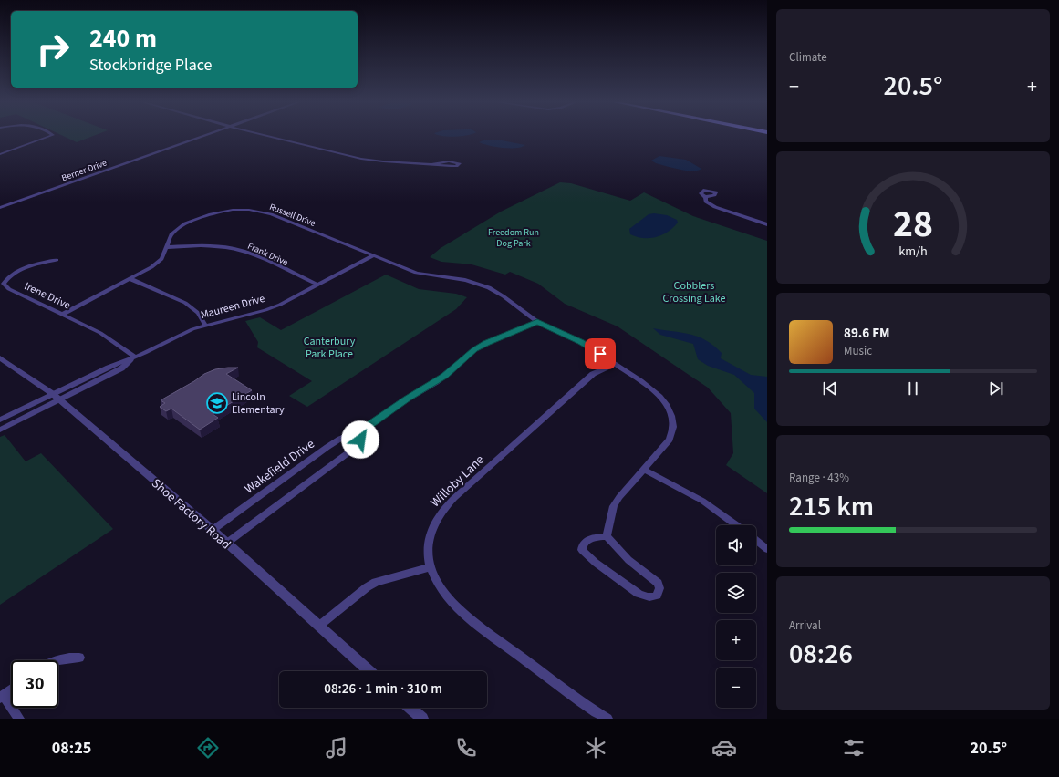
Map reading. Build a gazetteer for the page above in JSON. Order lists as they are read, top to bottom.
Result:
{
  "streets": {
    "street": [
      "Berner Drive",
      "Russell Drive",
      "Frank Drive",
      "Irene Drive",
      "Maureen Drive",
      "Wakefield Drive",
      "Willoby Lane",
      "Shoe Factory Road"
    ]
  },
  "crossings": [
    ["Russell Drive", "Frank Drive"],
    ["Russell Drive", "Irene Drive"],
    ["Russell Drive", "Maureen Drive"],
    ["Russell Drive", "Wakefield Drive"],
    ["Russell Drive", "Willoby Lane"],
    ["Frank Drive", "Maureen Drive"],
    ["Irene Drive", "Maureen Drive"],
    ["Maureen Drive", "Shoe Factory Road"],
    ["Wakefield Drive", "Shoe Factory Road"]
  ],
  "parks": ["Freedom Run Dog Park", "Cobblers Crossing Lake", "Canterbury Park Place"],
  "places": {
    "school or university": ["Lincoln Elementary"]
  },
  "page": {
    "tile": [
      "Climate",
      ["Range · 43%", "215 km"],
      ["Arrival", "08:26"]
    ],
    "turn": ["240 m", "Stockbridge Place"],
    "heat": ["−", "20.5°", "+"],
    "song": ["89.6 FM", "Music"],
    "map_buttons": ["+", "−"],
    "limit": "30",
    "trip": "08:26 · 1 min · 310 m",
    "tabs": ["08:25", "20.5°"],
    "gauge": ["28", "km/h"]
  }
}
